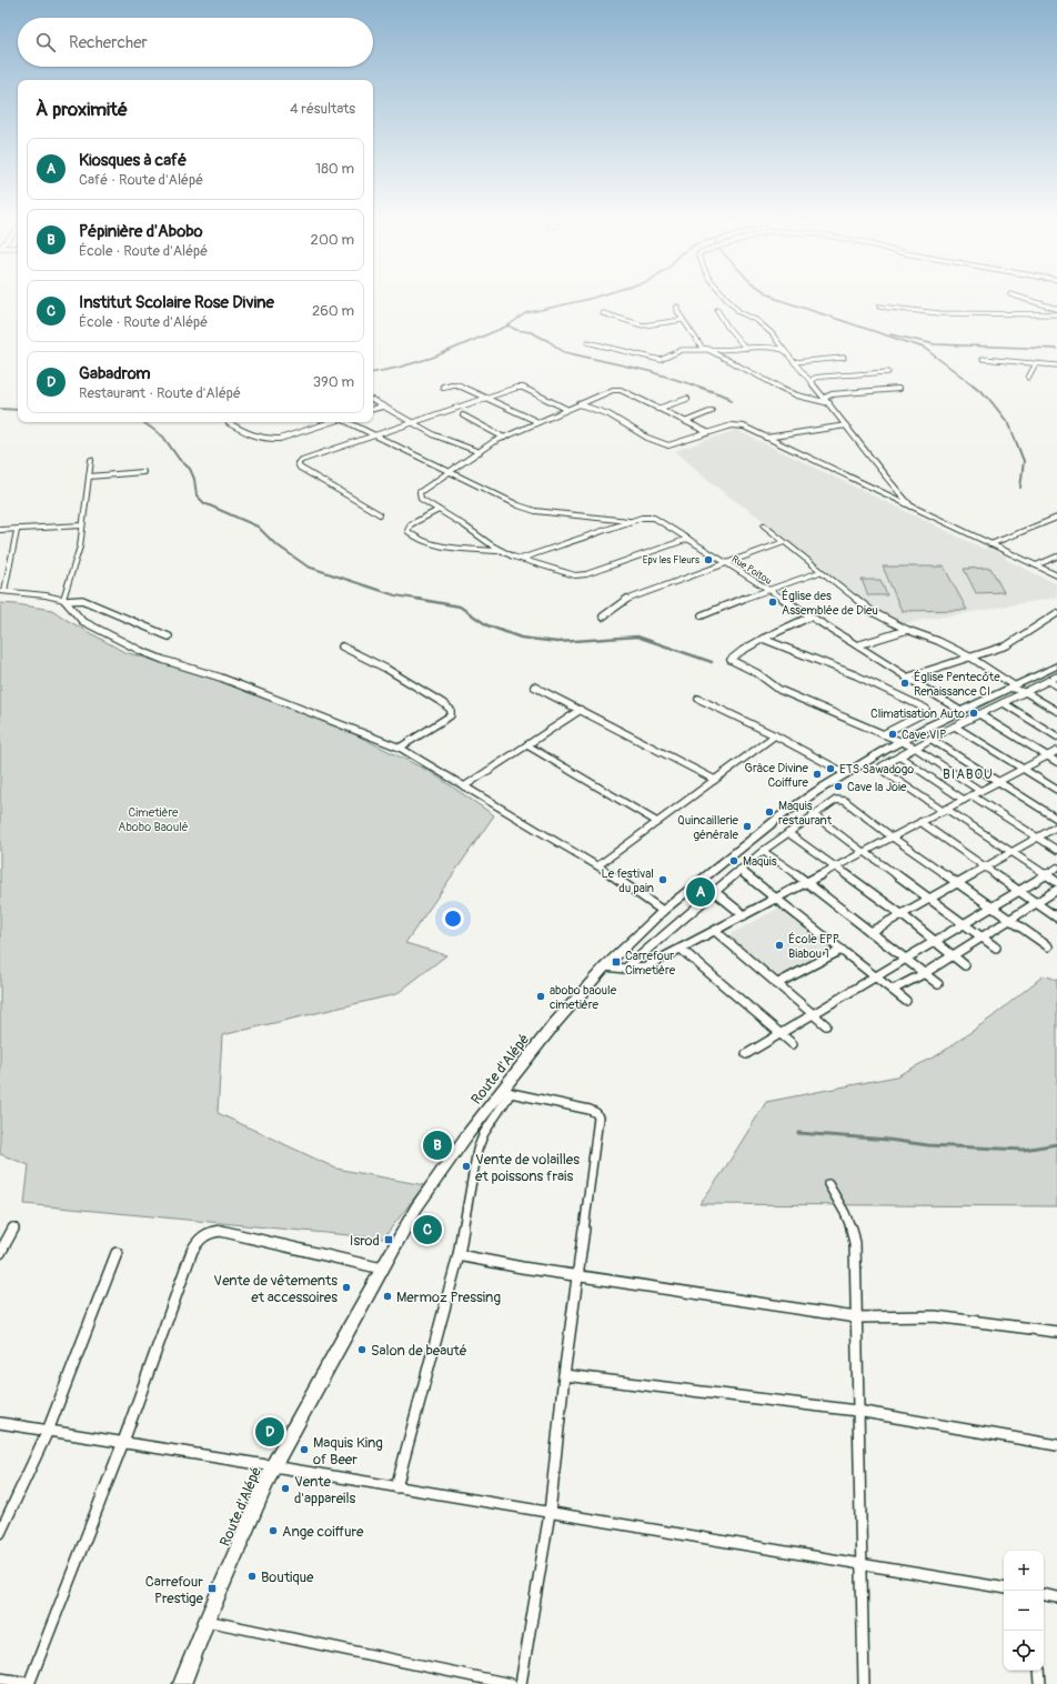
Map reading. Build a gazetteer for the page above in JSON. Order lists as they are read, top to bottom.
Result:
{
  "streets": {
    "main road": ["Route d'Alépé"],
    "street": ["Rue Poitou"]
  },
  "crossings": [
    ["Rue Poitou", "Route d'Alépé"]
  ],
  "districts": ["BIABOU"],
  "parks": ["Cimetière Abobo Baoulé"],
  "places": {
    "other": [
      "Epv les Fleurs",
      "Église des Assemblée de Dieu",
      "Église Pentecôte Renaissance CI",
      "Climatisation Auto",
      "Cave VIP",
      "ETS Sawadogo",
      "Grâce Divine Coiffure",
      "Cave la Joie",
      "Maquis restaurant",
      "Quincaillerie générale",
      "Maquis",
      "Le festival du pain",
      "École EPP Biabou 1",
      "abobo baoule cimetière",
      "Vente de volailles et poissons frais",
      "Vente de vêtements et accessoires",
      "Mermoz Pressing",
      "Salon de beauté",
      "Maquis King of Beer",
      "Vente d'appareils",
      "Ange coiffure",
      "Boutique"
    ],
    "transit": ["Carrefour Cimetière", "Isrod", "Carrefour Prestige"]
  },
  "page": {
    "search": "Rechercher",
    "heading": ["À proximité", "4 résultats"],
    "list": [
      {
        "mark": "A",
        "name": "Kiosques à café",
        "note": "Café · Route d'Alépé",
        "value": "180 m"
      },
      {
        "mark": "B",
        "name": "Pépinière d'Abobo",
        "note": "École · Route d'Alépé",
        "value": "200 m"
      },
      {
        "mark": "C",
        "name": "Institut Scolaire Rose Divine",
        "note": "École · Route d'Alépé",
        "value": "260 m"
      },
      {
        "mark": "D",
        "name": "Gabadrom",
        "note": "Restaurant · Route d'Alépé",
        "value": "390 m"
      }
    ],
    "pins": [
      "A",
      "B",
      "C",
      "D"
    ],
    "map_buttons": ["+", "−"]
  }
}
